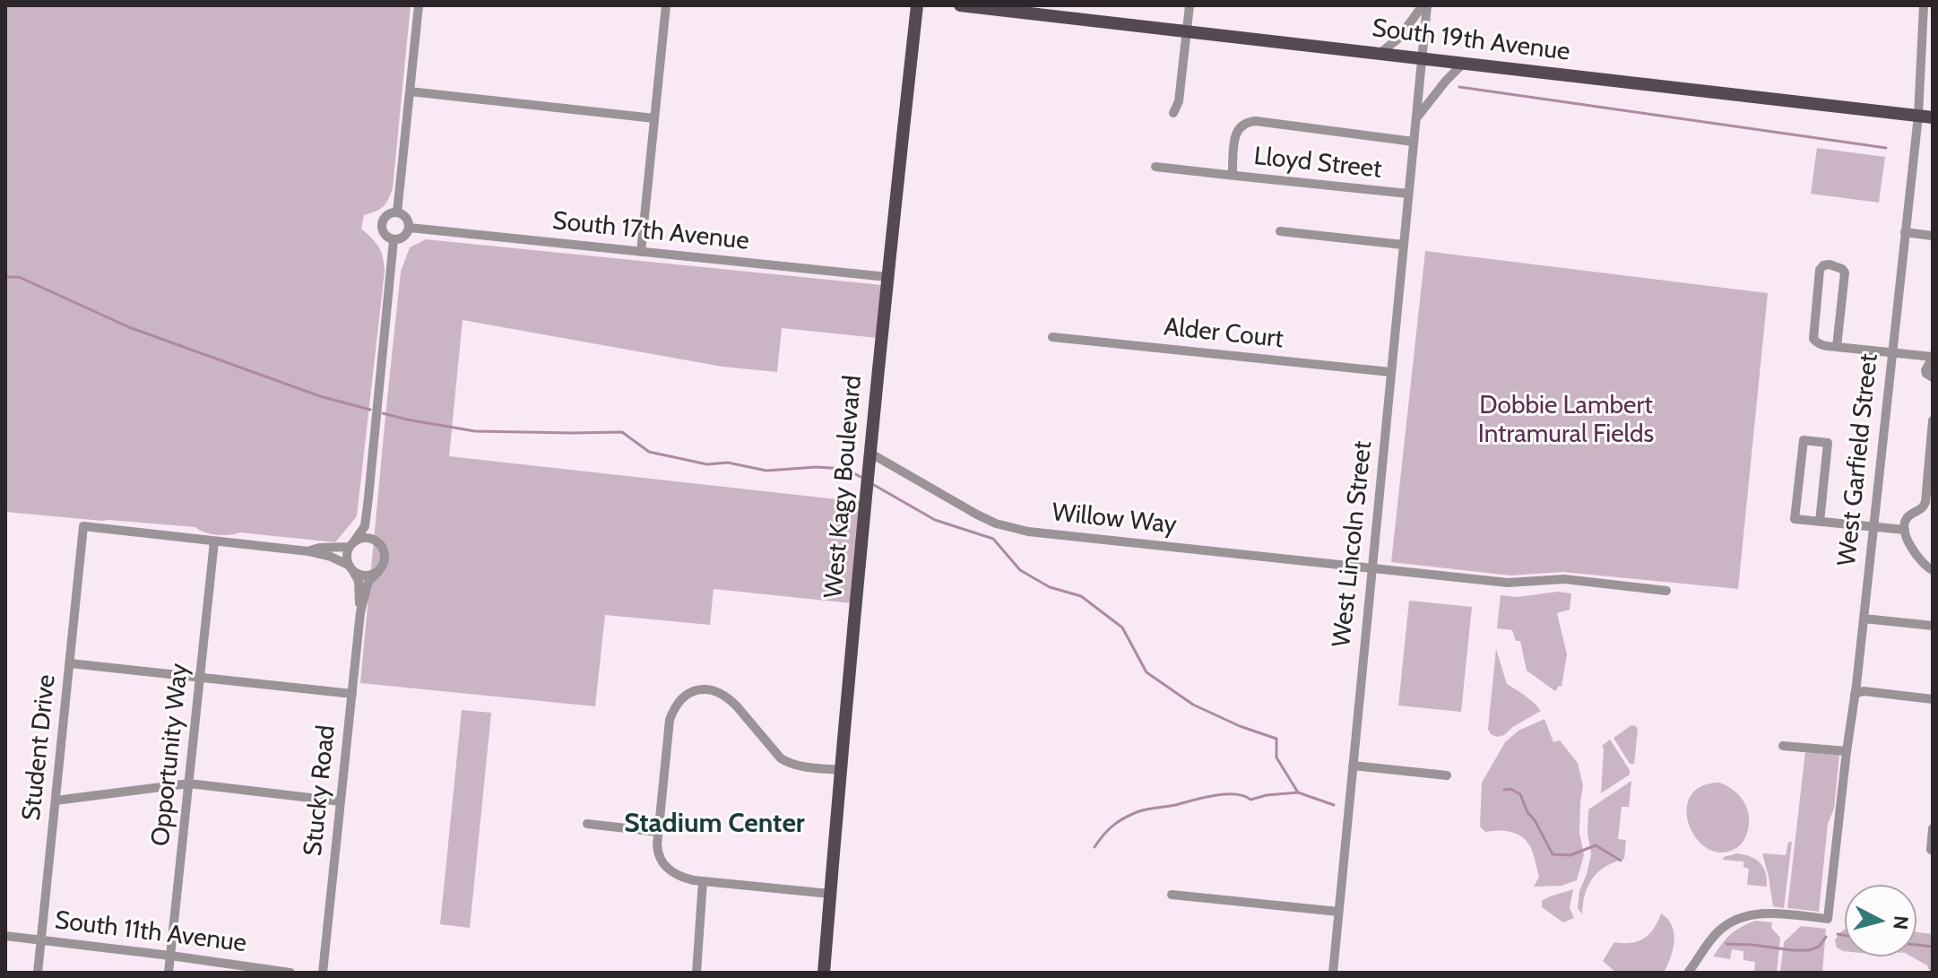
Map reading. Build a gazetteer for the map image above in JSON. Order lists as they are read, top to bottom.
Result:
{
  "streets": {
    "main road": ["South 19th Avenue", "West Kagy Boulevard"],
    "street": [
      "Lloyd Street",
      "South 17th Avenue",
      "Alder Court",
      "West Garfield Street",
      "Willow Way",
      "West Lincoln Street",
      "Student Drive",
      "Opportunity Way",
      "Stucky Road",
      "South 11th Avenue"
    ]
  },
  "crossings": [
    ["South 19th Avenue", "West Garfield Street"],
    ["South 19th Avenue", "West Lincoln Street"],
    ["Lloyd Street", "West Lincoln Street"],
    ["South 17th Avenue", "West Kagy Boulevard"],
    ["Alder Court", "West Lincoln Street"],
    ["West Kagy Boulevard", "Willow Way"],
    ["Willow Way", "West Lincoln Street"],
    ["Student Drive", "Opportunity Way"],
    ["Student Drive", "South 11th Avenue"],
    ["Opportunity Way", "South 11th Avenue"]
  ],
  "districts": ["Stadium Center"],
  "parks": ["Dobbie Lambert Intramural Fields"],
  "north": "right"
}
